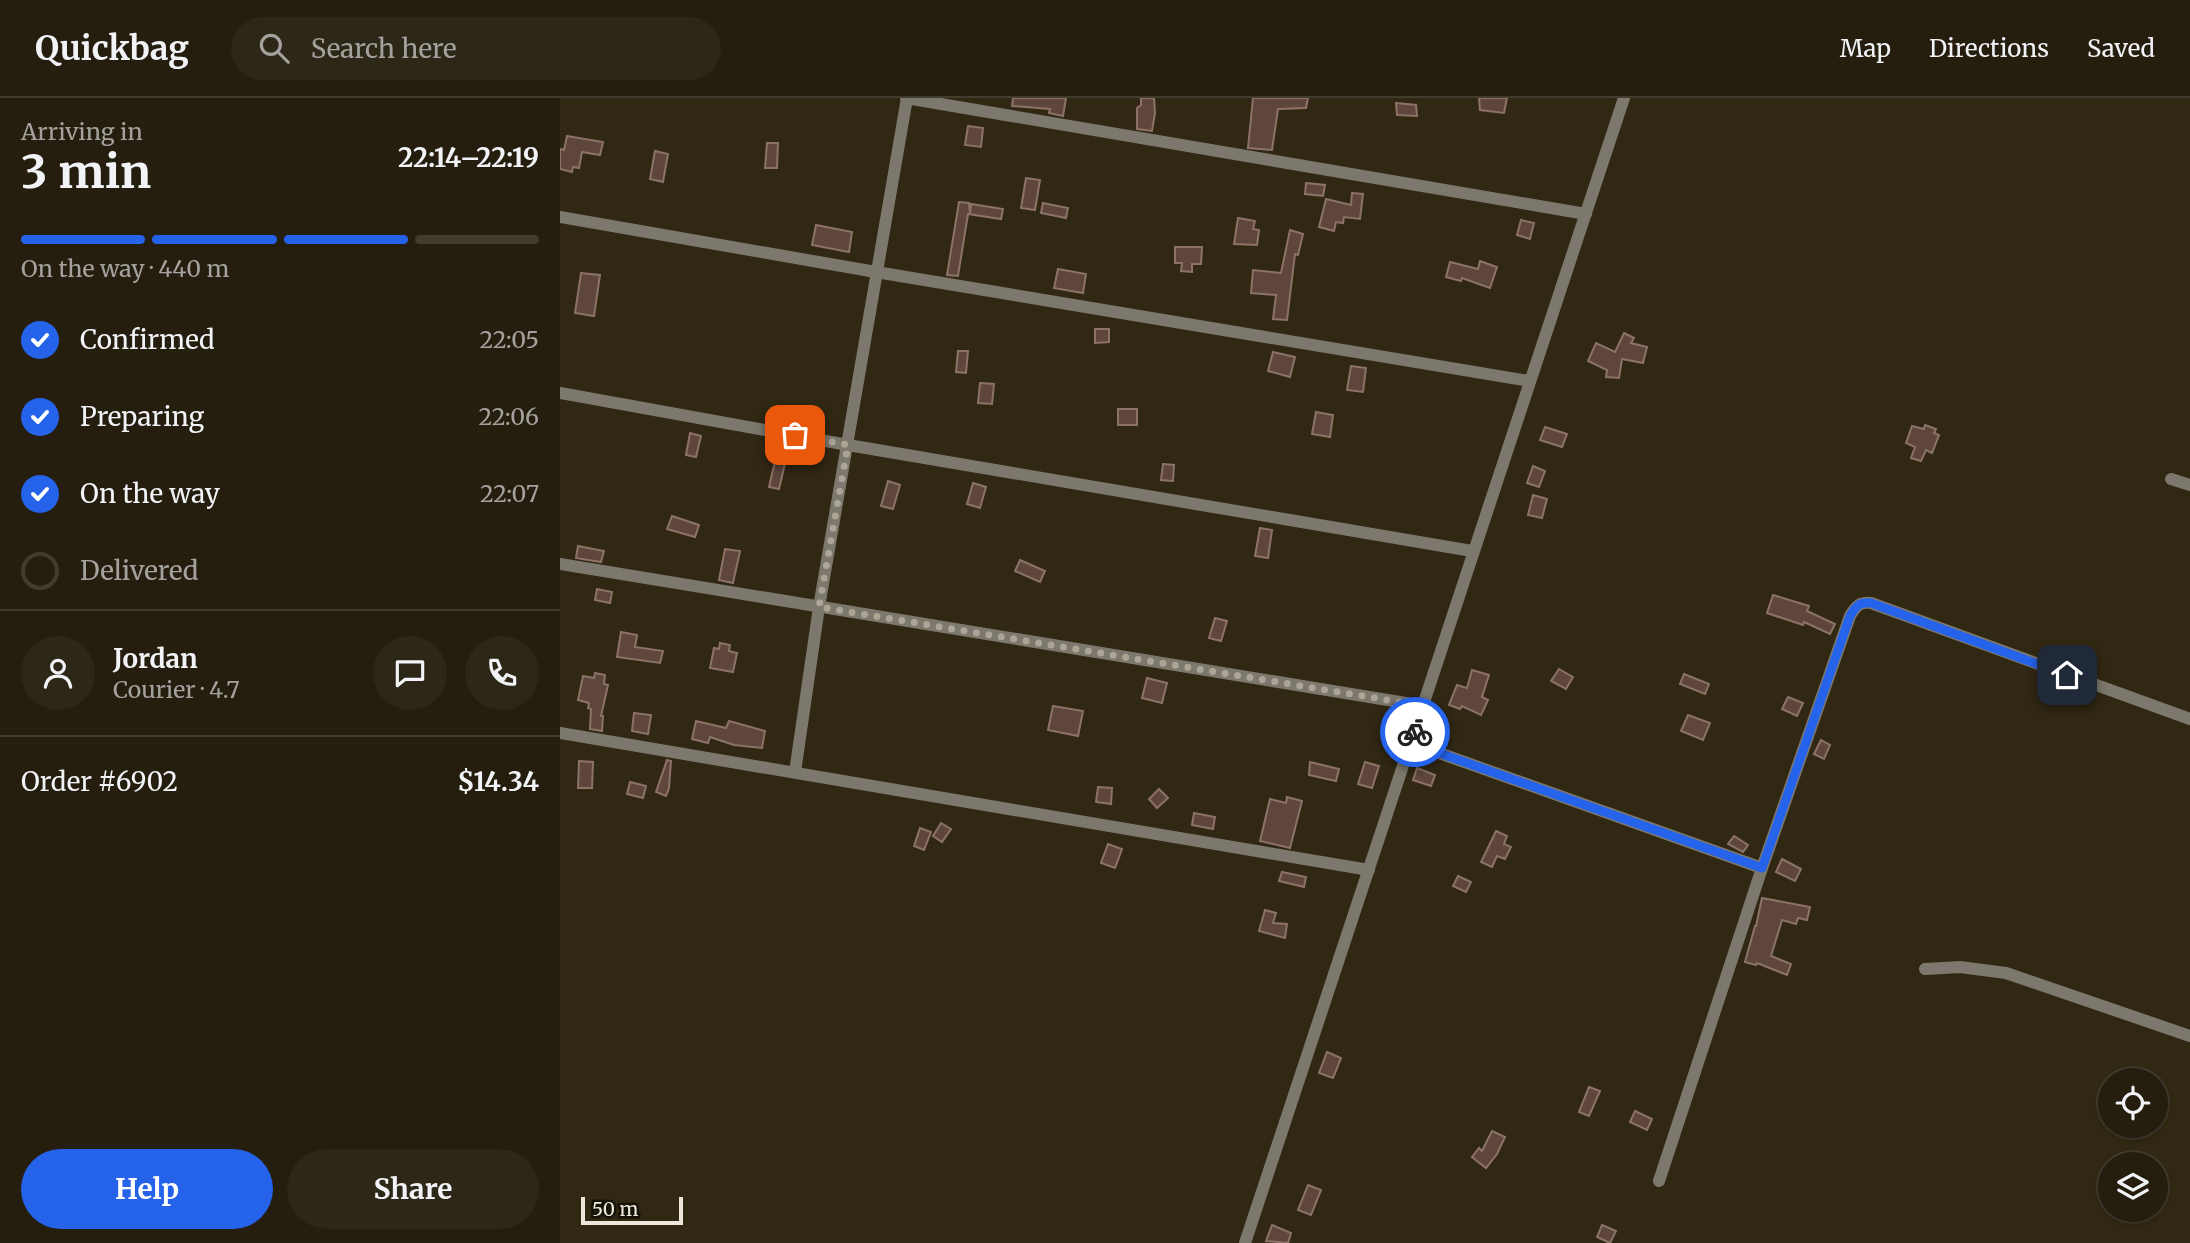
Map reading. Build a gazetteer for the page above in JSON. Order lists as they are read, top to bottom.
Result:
{
  "scale_bar": "50 m",
  "page": {
    "header": "Quickbag",
    "search": "Search here",
    "nav": ["Map", "Directions", "Saved"],
    "heading": ["3 min", "Arriving in", "22:14–22:19"],
    "panel": [
      "Jordan",
      "Courier · 4.7",
      "Order #6902",
      "$14.34"
    ],
    "bar": "On the way · 440 m",
    "list": [
      ["Confirmed", "22:05"],
      ["Preparing", "22:06"],
      ["On the way", "22:07"],
      "Delivered"
    ],
    "buttons": ["Help", "Share"],
    "scale": "50 m"
  }
}
